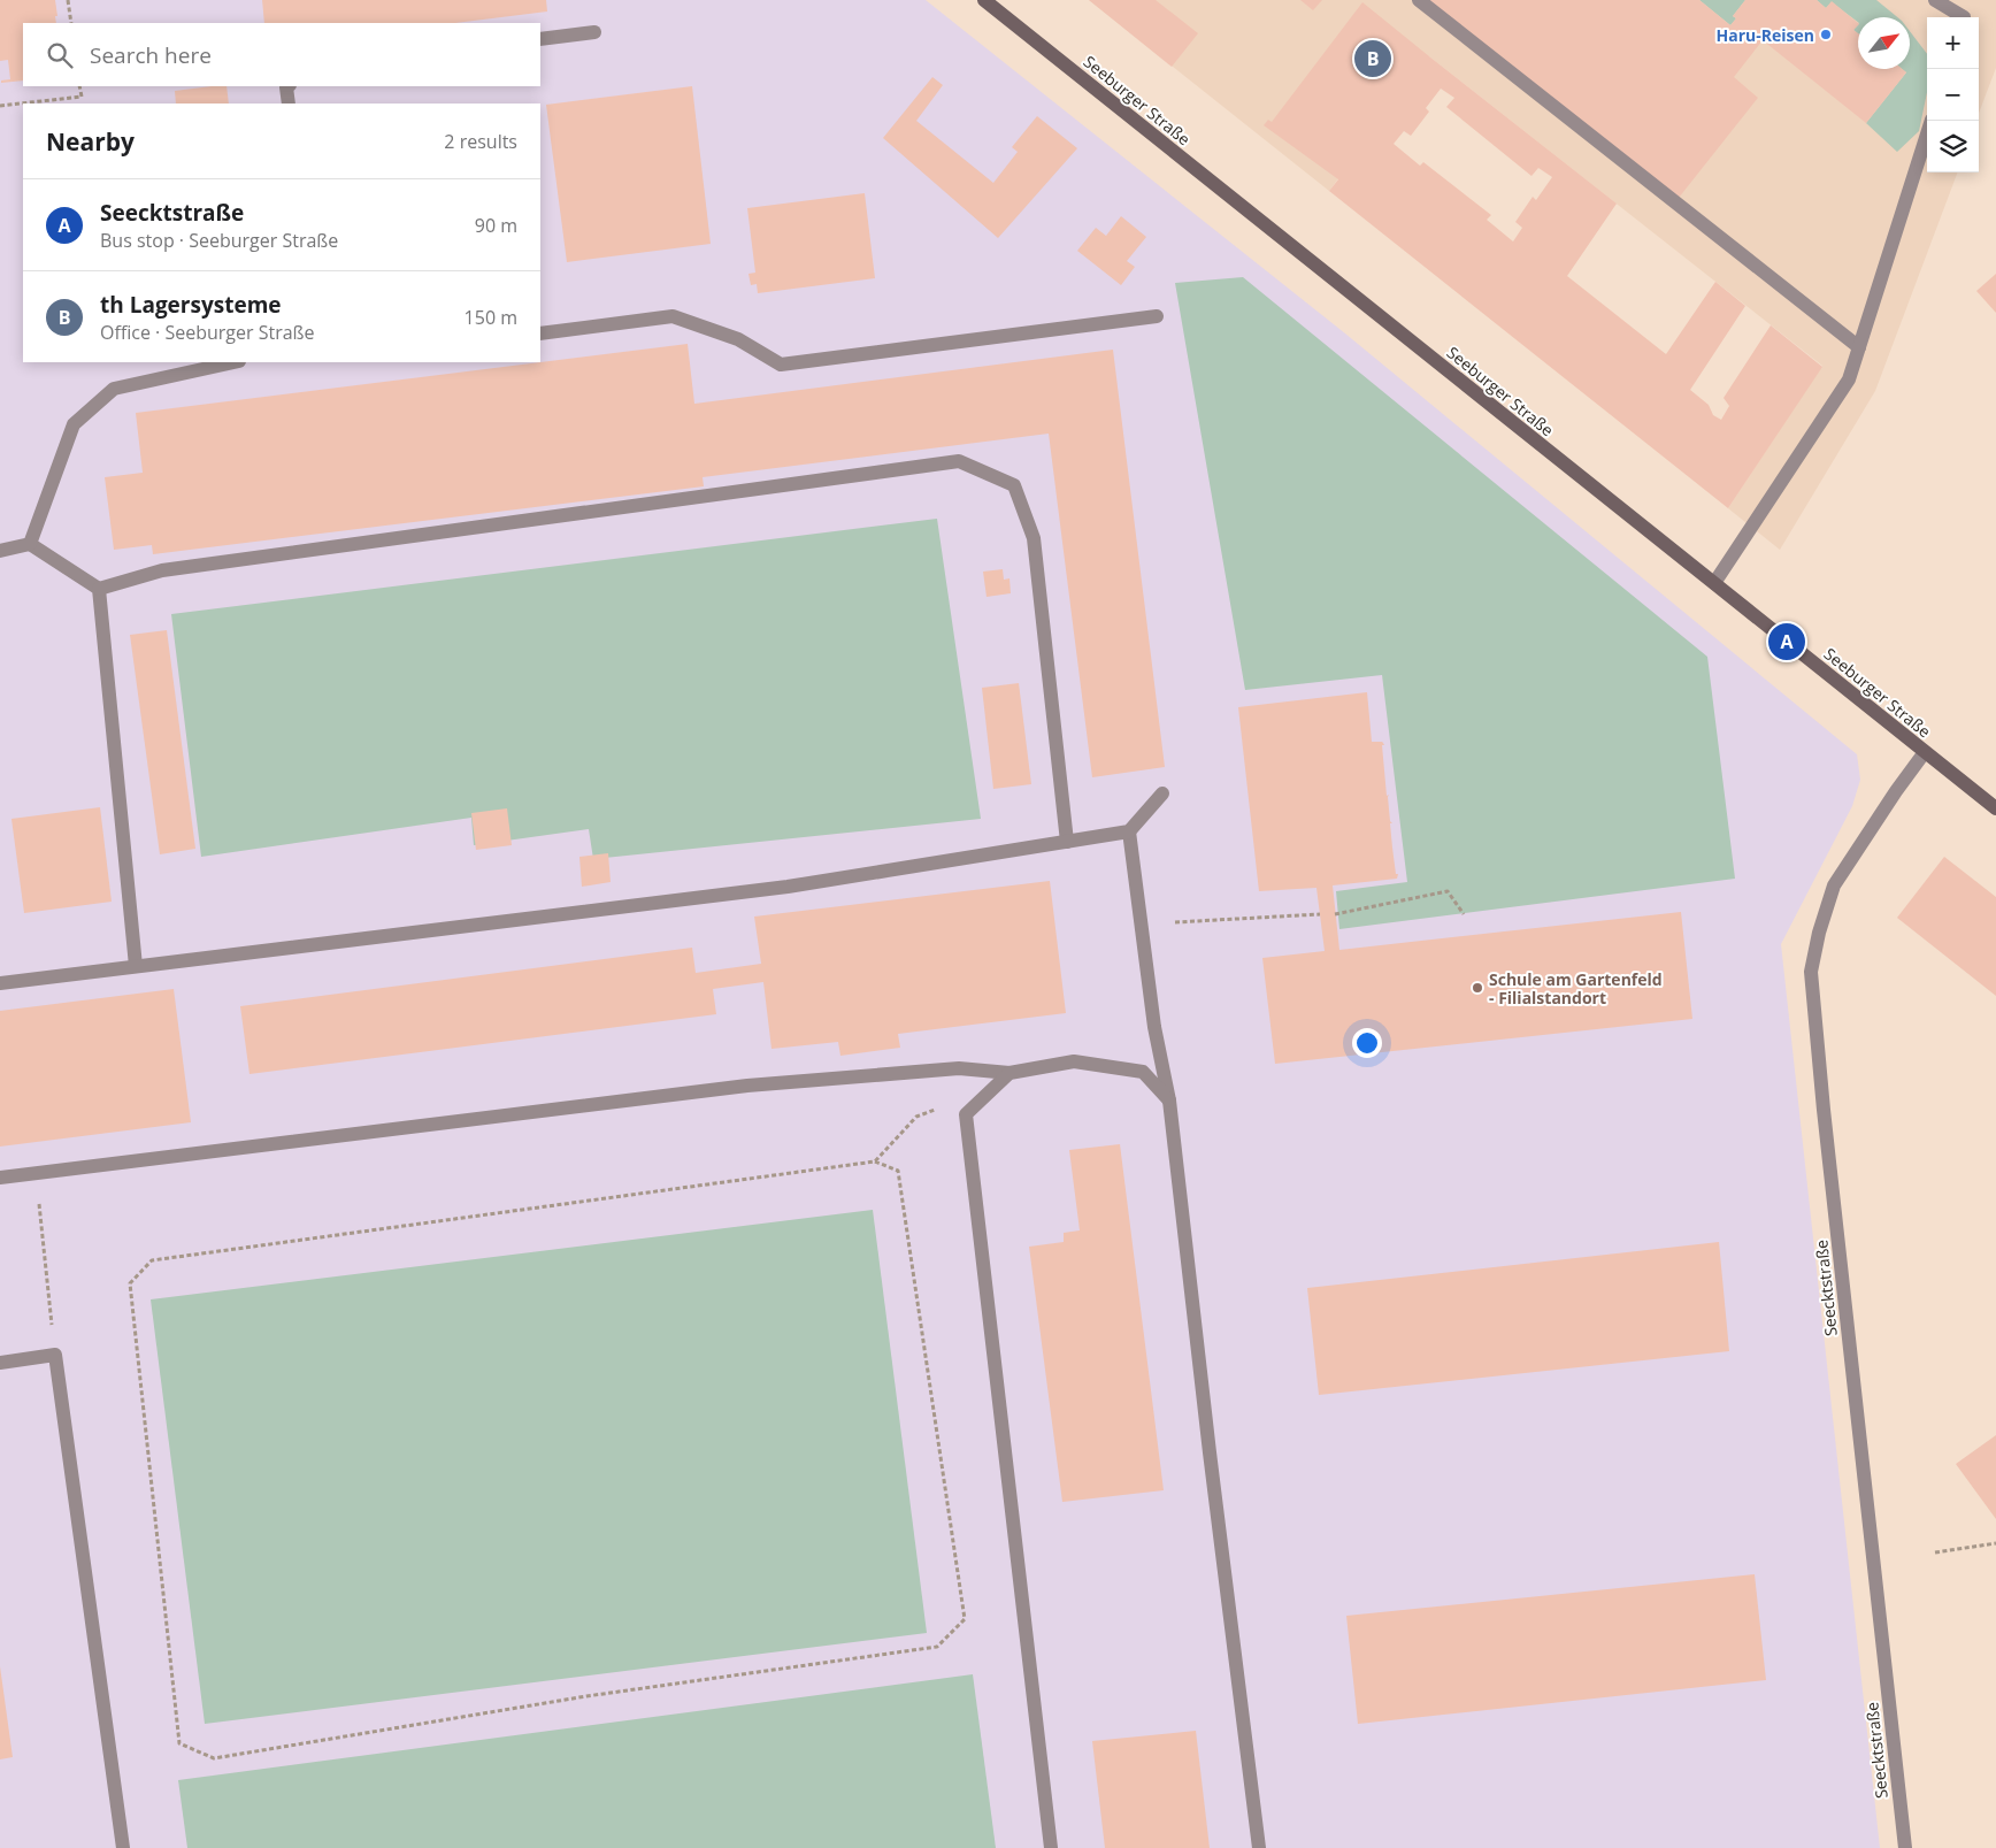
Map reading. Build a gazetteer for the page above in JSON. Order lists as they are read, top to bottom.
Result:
{
  "streets": {
    "street": ["Seeburger Straße", "Seecktstraße"]
  },
  "crossings": [
    ["Seeburger Straße", "Seecktstraße"]
  ],
  "places": ["Haru-Reisen", "Schule am Gartenfeld - Filialstandort"],
  "north": "top right",
  "page": {
    "map_buttons": ["+", "−"],
    "search": "Search here",
    "pins": ["B", "A"],
    "heading": ["Nearby", "2 results"],
    "list": [
      {
        "mark": "A",
        "name": "Seecktstraße",
        "note": "Bus stop · Seeburger Straße",
        "value": "90 m"
      },
      {
        "mark": "B",
        "name": "th Lagersysteme",
        "note": "Office · Seeburger Straße",
        "value": "150 m"
      }
    ]
  }
}
